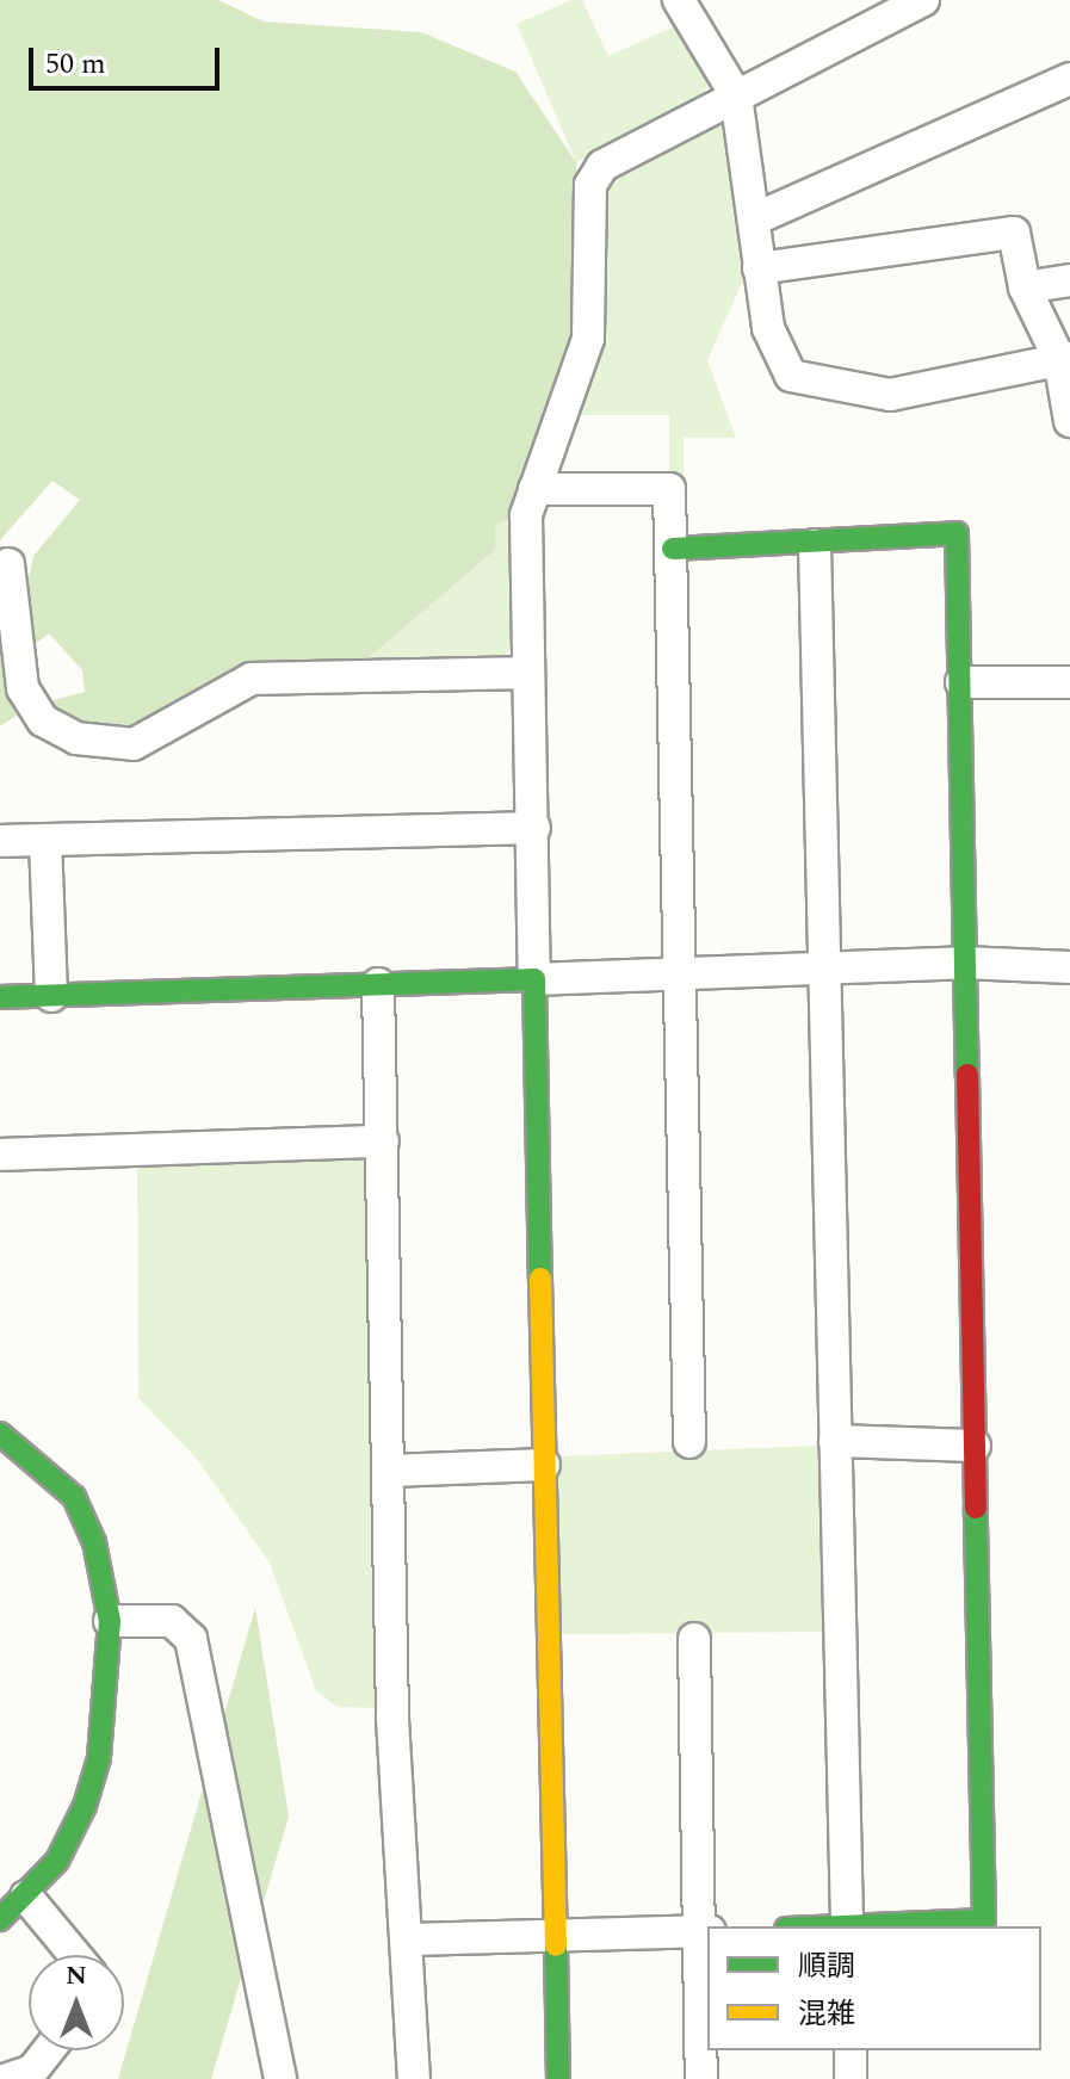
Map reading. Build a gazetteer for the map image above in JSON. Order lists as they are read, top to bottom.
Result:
{
  "legend": ["順調", "混雑"],
  "scale_bar": "50 m",
  "north": "top"
}
